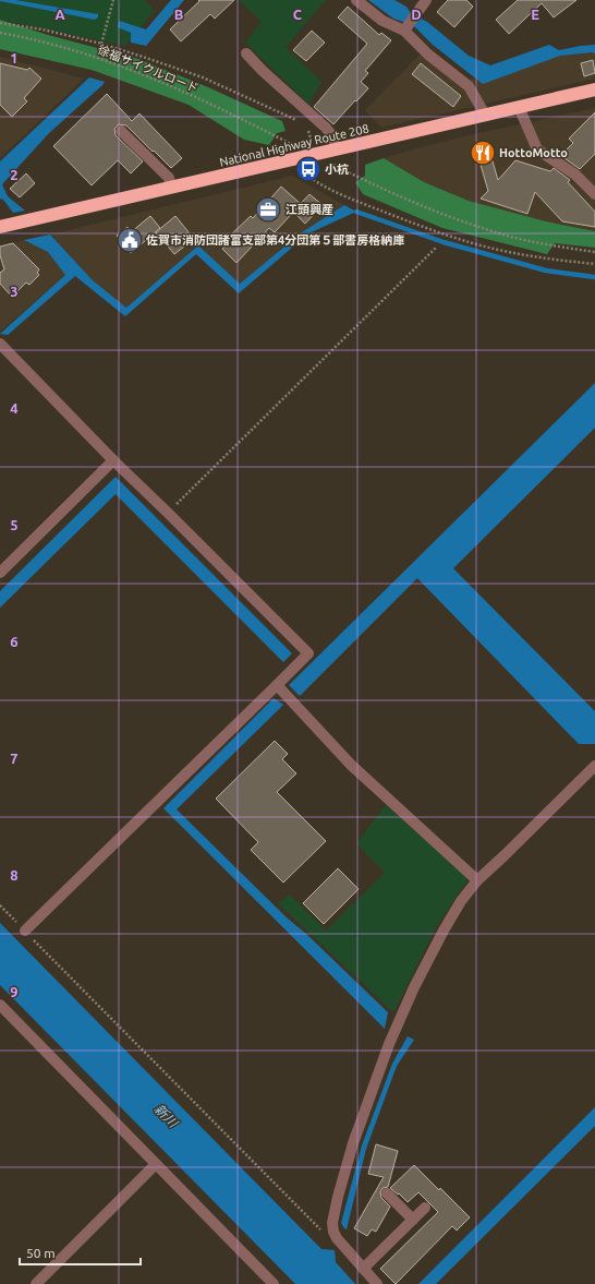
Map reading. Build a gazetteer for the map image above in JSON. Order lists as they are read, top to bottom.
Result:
{
  "streets": {
    "highway": ["National Highway Route 208"],
    "path": ["徐福サイクルロード"]
  },
  "water": ["新川"],
  "places": {
    "restaurant": ["HottoMotto"],
    "bus stop": ["小杭"],
    "office": ["江頭興産"],
    "public building": ["佐賀市消防団諸富支部第4分団第５部書房格納庫"]
  },
  "scale_bar": "50 m",
  "grid": {
    "columns": [
      "A",
      "B",
      "C",
      "D",
      "E"
    ],
    "rows": [
      "1",
      "2",
      "3",
      "4",
      "5",
      "6",
      "7",
      "8",
      "9"
    ]
  }
}
